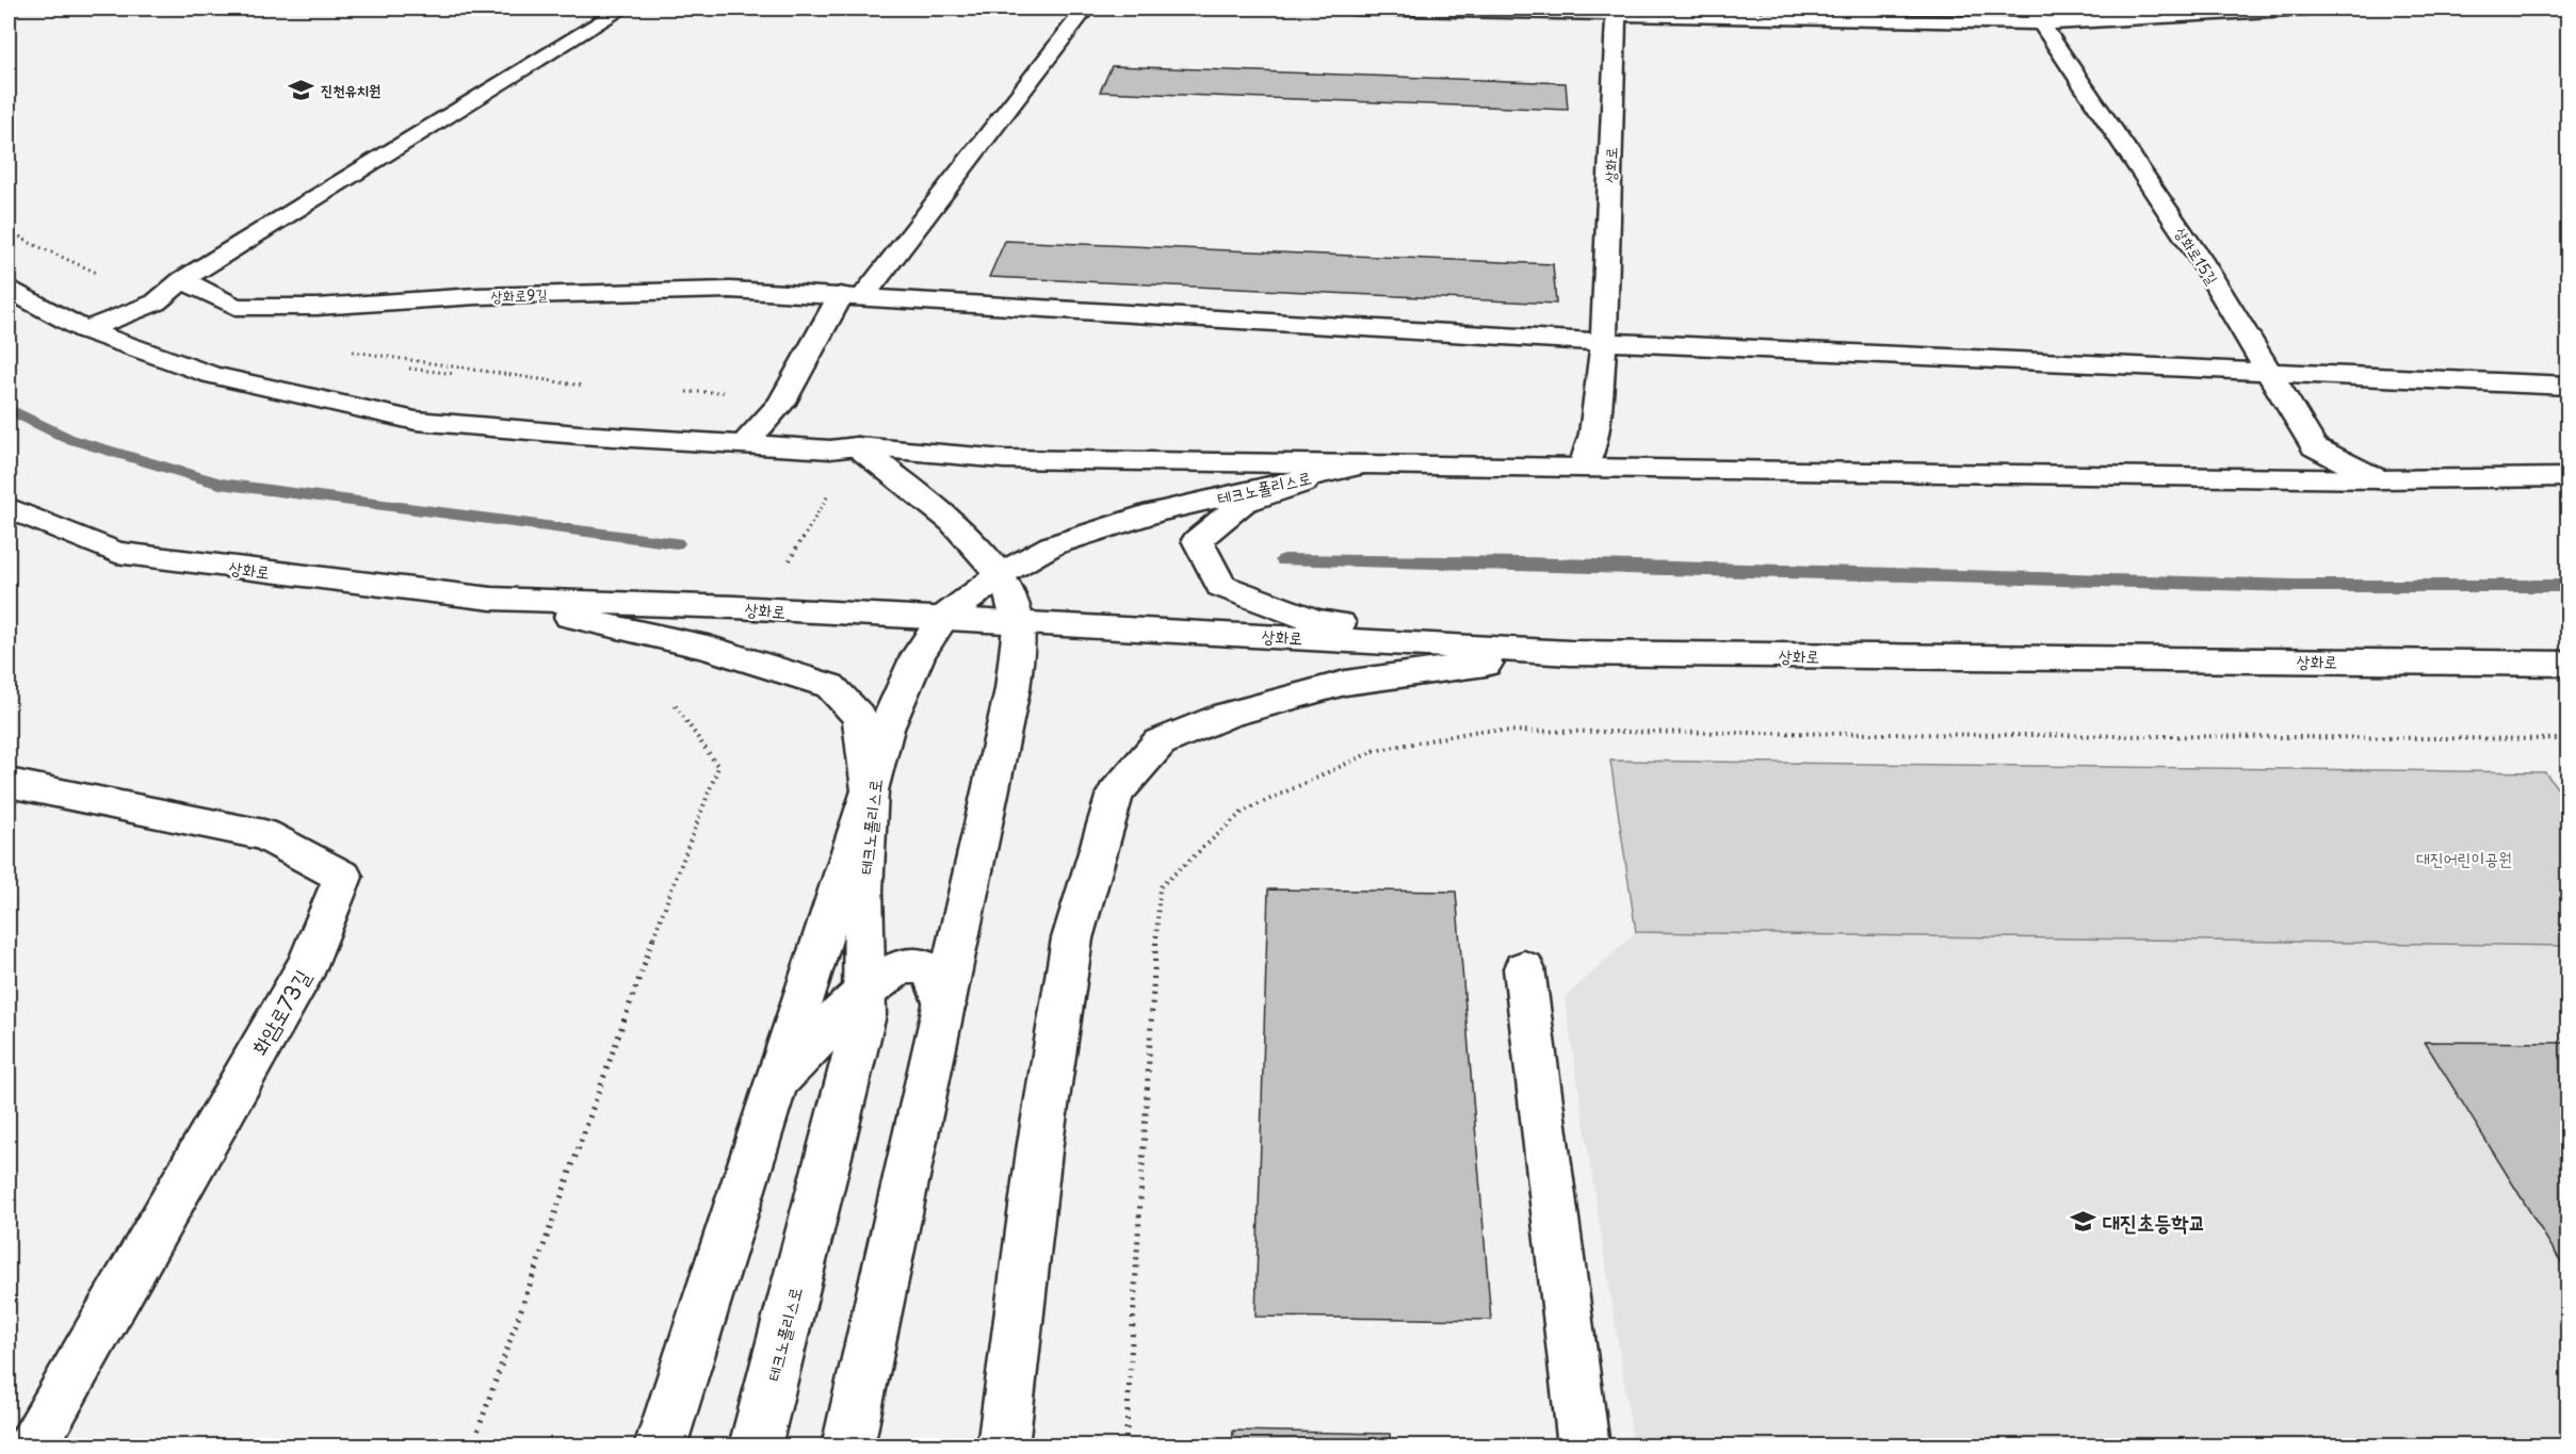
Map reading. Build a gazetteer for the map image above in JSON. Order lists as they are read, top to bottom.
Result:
{
  "streets": {
    "main road": [
      "상화로",
      "상화로15길",
      "상화로9길",
      "테크노폴리스로",
      "화암로73길"
    ]
  },
  "crossings": [
    ["상화로", "상화로9길"],
    ["상화로", "테크노폴리스로"],
    ["상화로15길", "상화로9길"]
  ],
  "parks": ["대진어린이공원"],
  "places": {
    "school or university": ["진천유치원", "대진초등학교"]
  }
}
